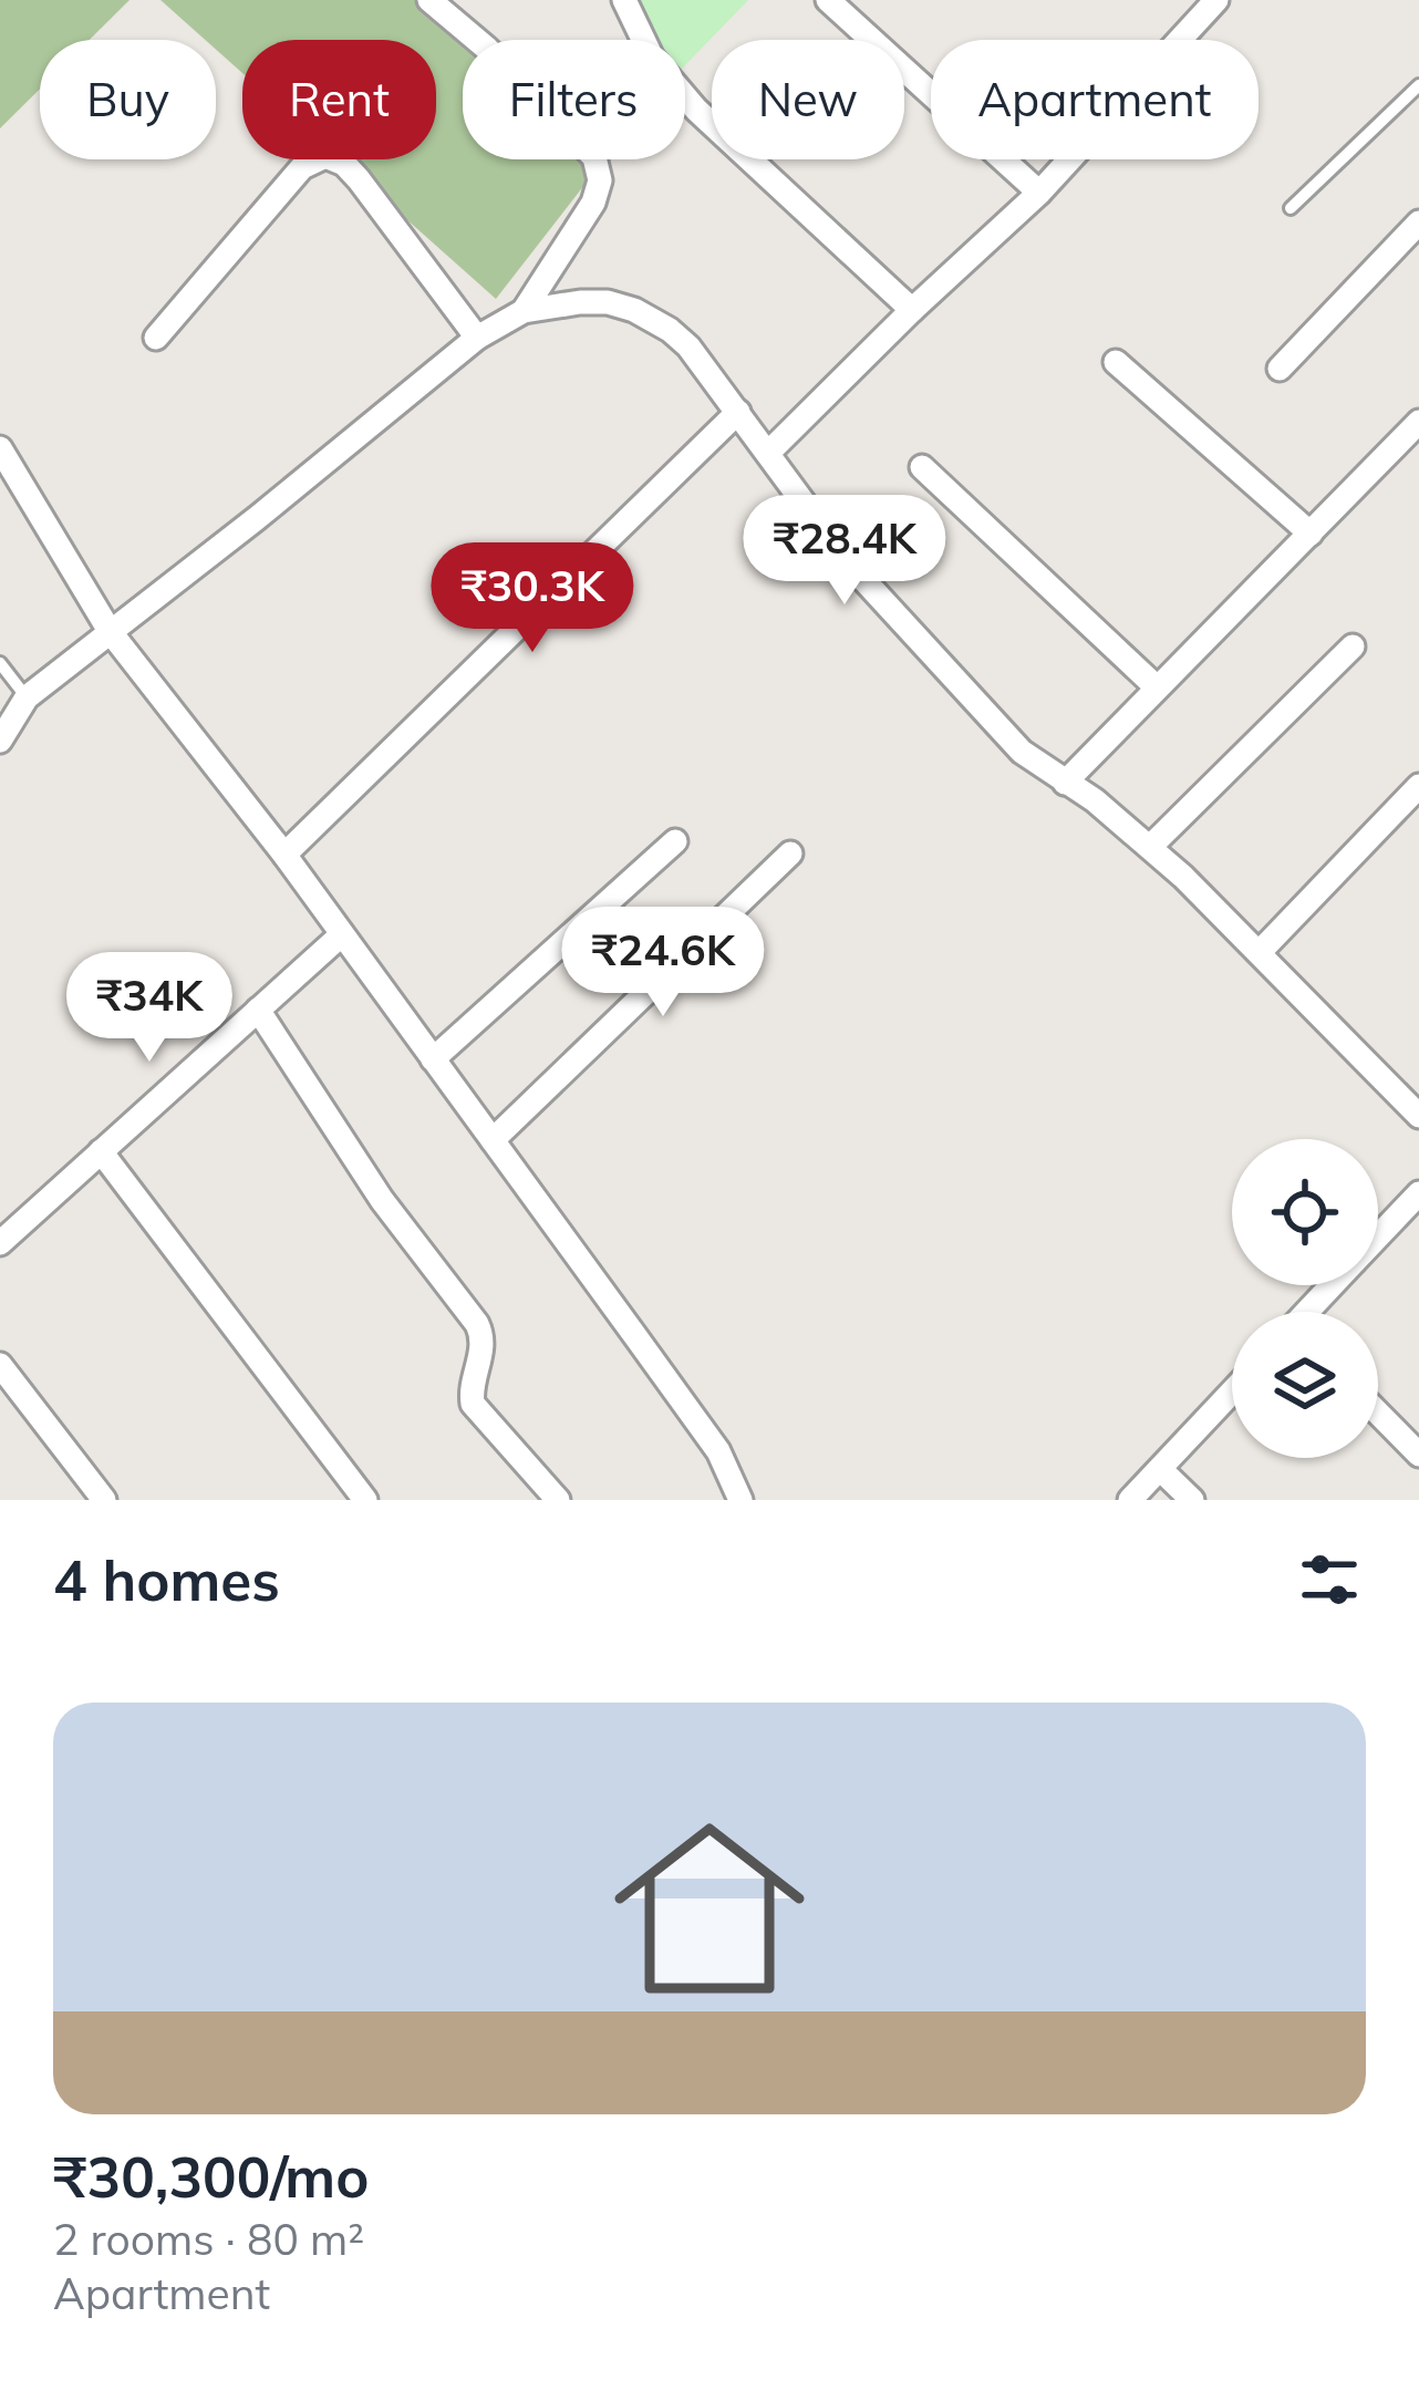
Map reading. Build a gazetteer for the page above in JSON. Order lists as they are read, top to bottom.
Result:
{
  "page": {
    "chip": [
      "Buy",
      "Rent",
      "Filters",
      "New",
      "Apartment"
    ],
    "price": [
      "₹28.4K",
      "₹30.3K",
      "₹24.6K",
      "₹34K"
    ],
    "heading": "4 homes",
    "list": [
      {
        "name": "₹30,300/mo",
        "note": "2 rooms · 80 m² · Apartment"
      }
    ]
  }
}
